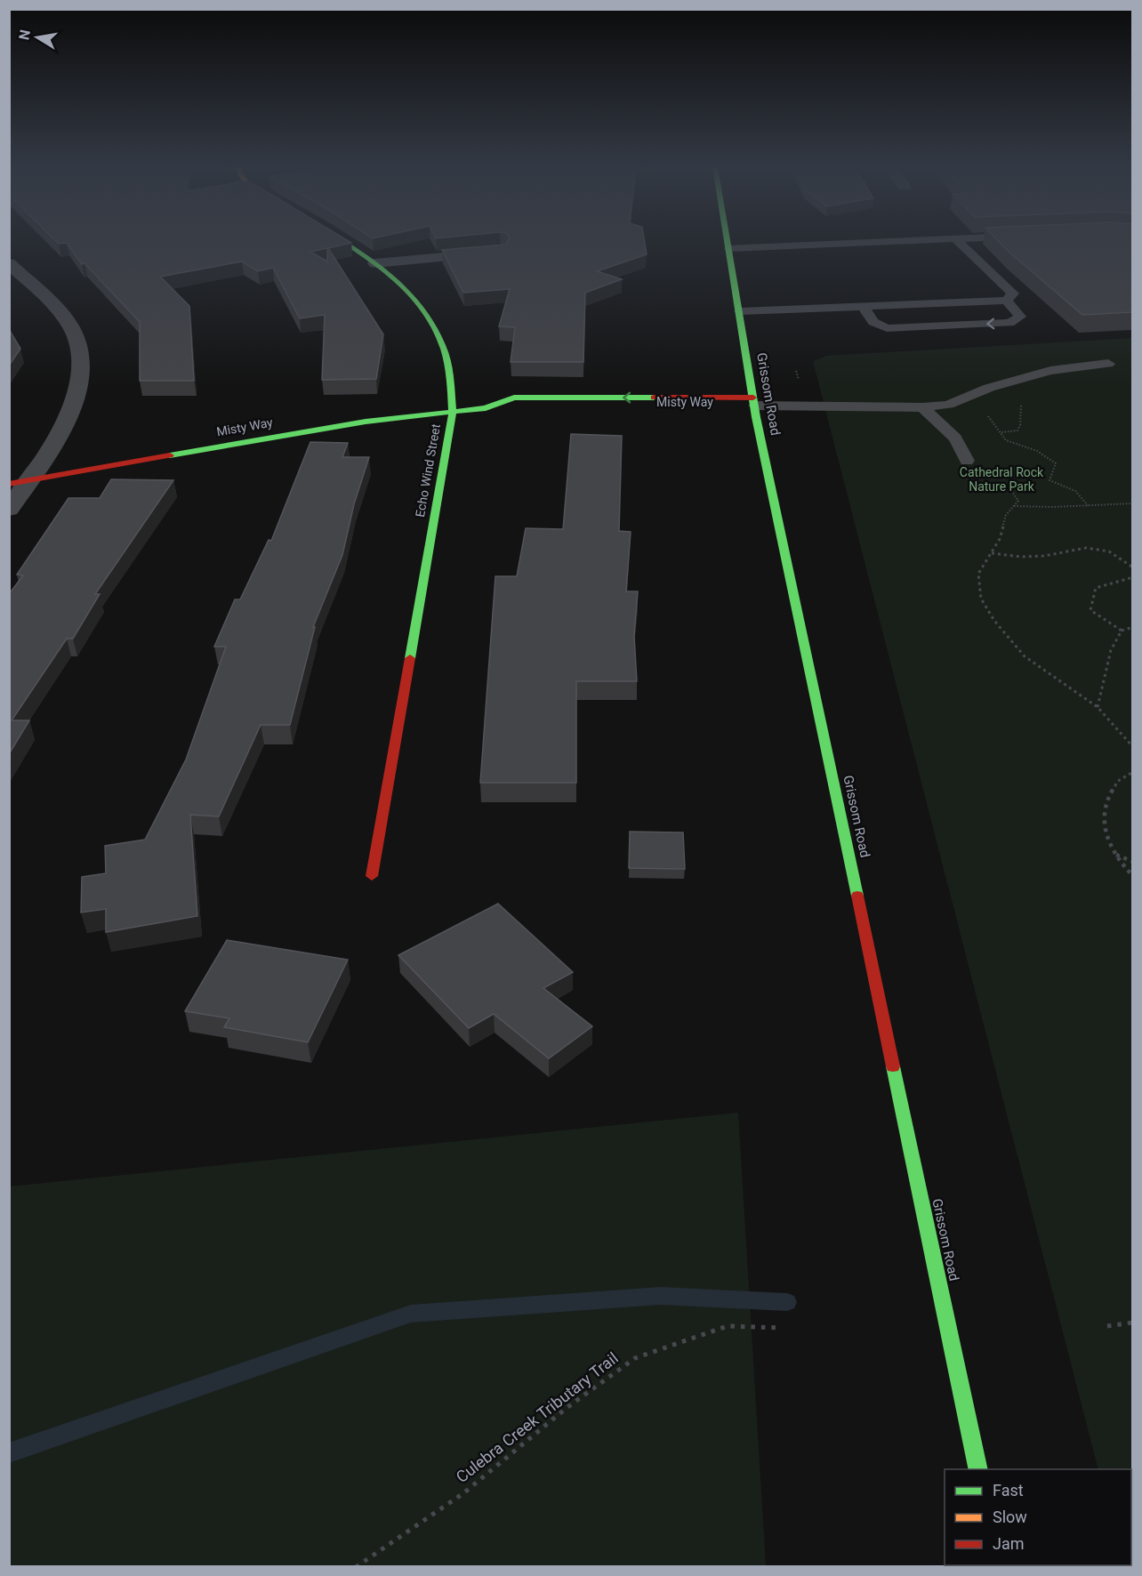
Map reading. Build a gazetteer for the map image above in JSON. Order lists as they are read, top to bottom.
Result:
{
  "streets": {
    "street": ["Grissom Road", "Misty Way", "Echo Wind Street"],
    "path": ["Culebra Creek Tributary Trail"]
  },
  "crossings": [
    ["Grissom Road", "Misty Way"],
    ["Misty Way", "Echo Wind Street"]
  ],
  "parks": ["Cathedral Rock Nature Park"],
  "legend": ["Fast", "Slow", "Jam"],
  "north": "left"
}
